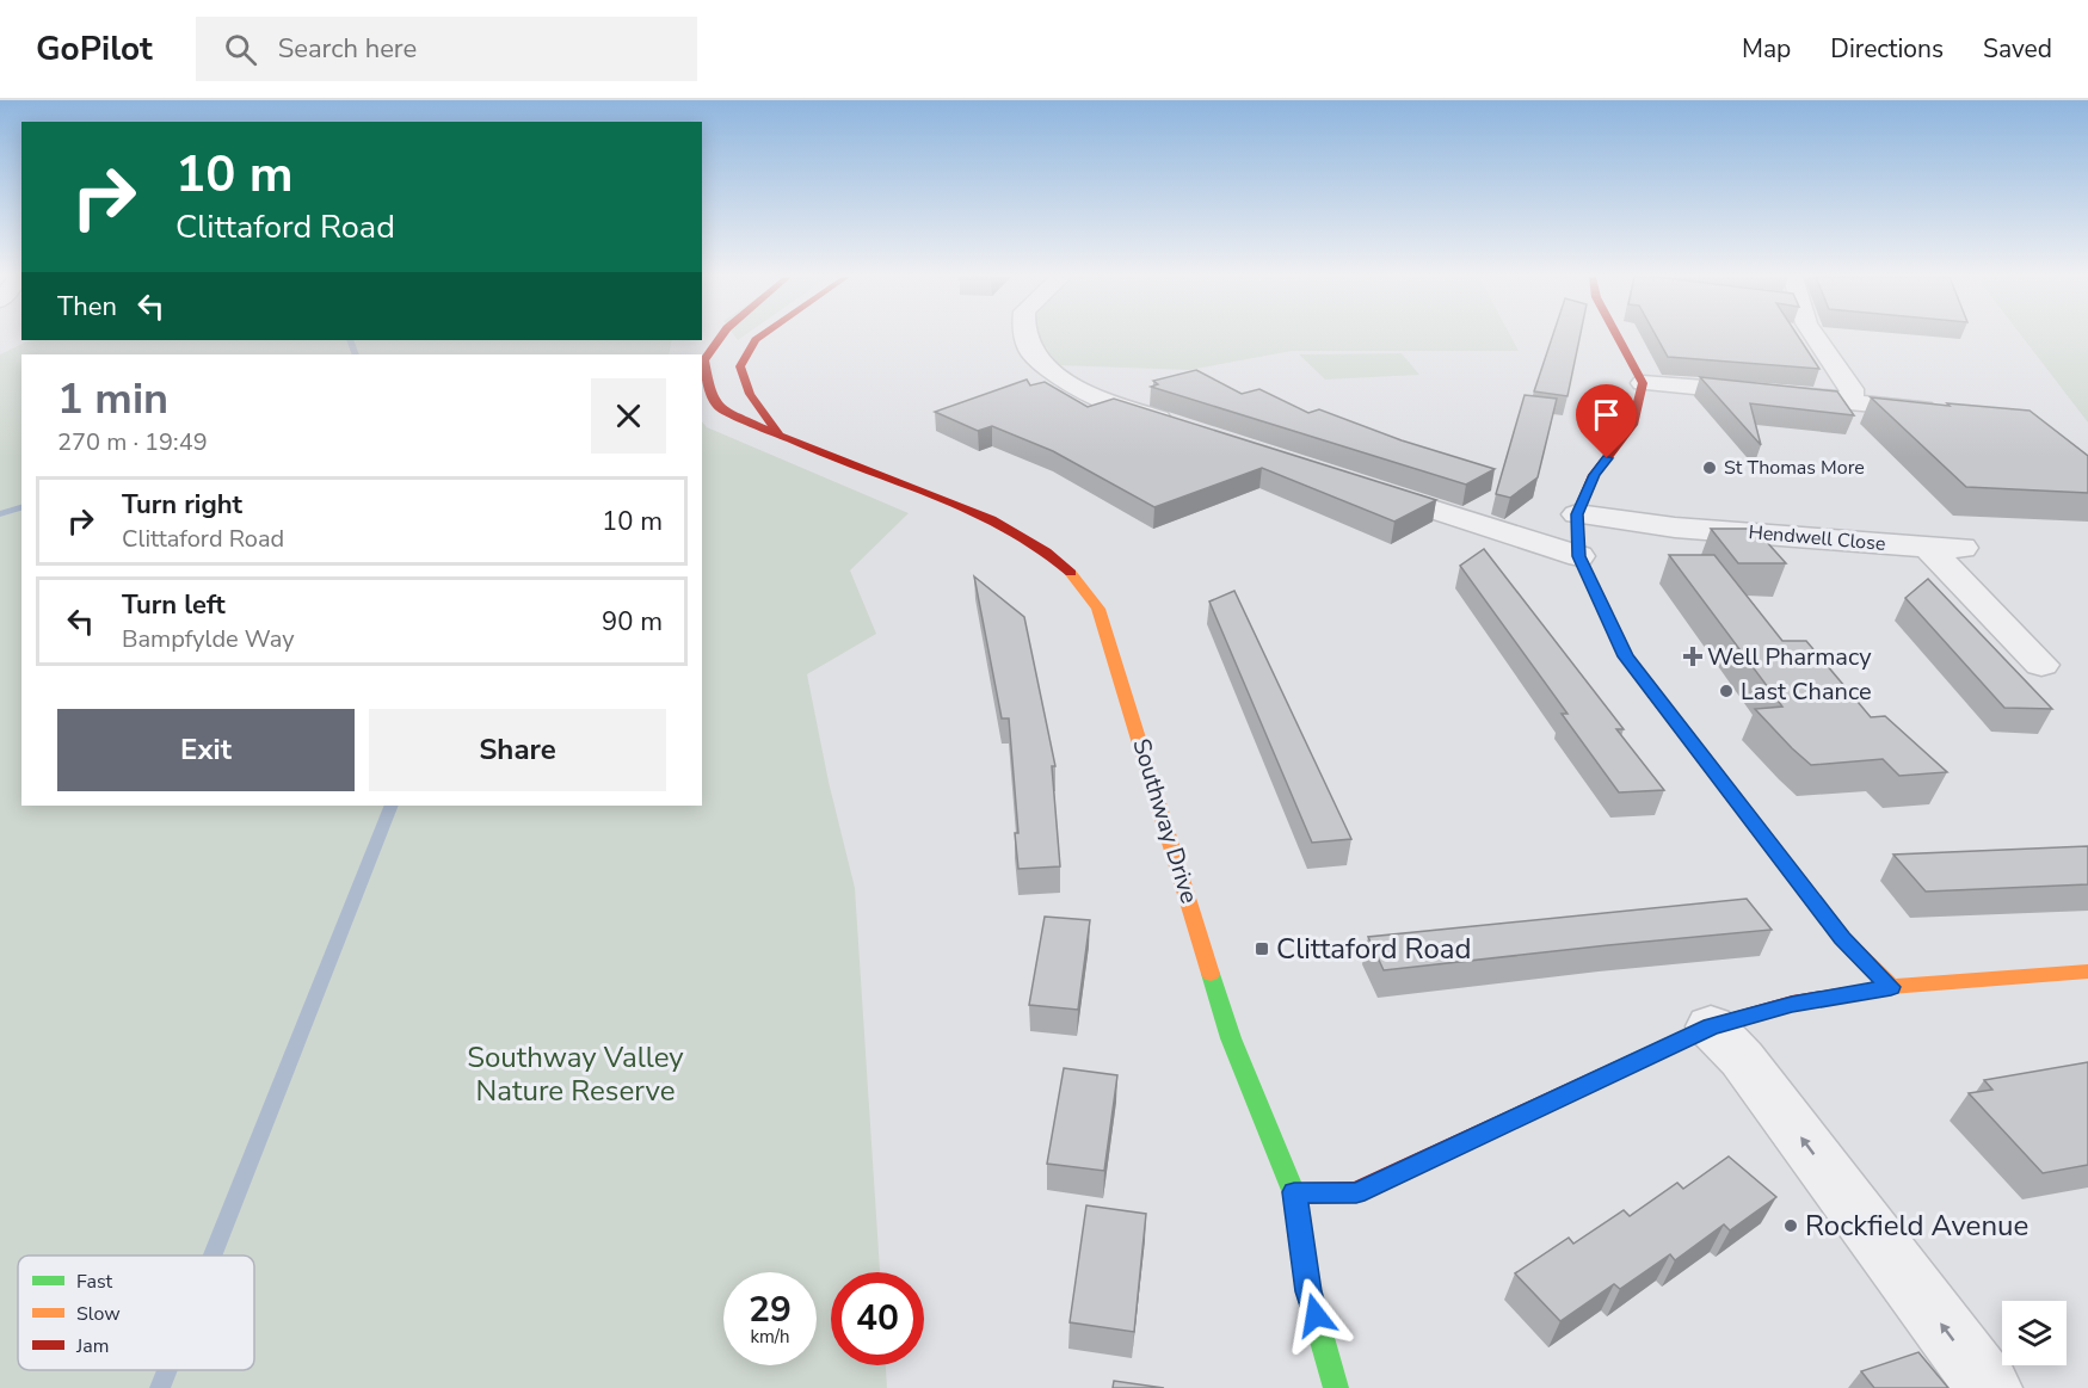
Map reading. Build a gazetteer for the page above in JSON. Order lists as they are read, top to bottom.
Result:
{
  "streets": {
    "street": ["Hendwell Close", "Southway Drive"]
  },
  "parks": ["Southway Valley Nature Reserve"],
  "places": {
    "other": ["St Thomas More", "Last Chance", "Rockfield Avenue"],
    "health": ["Well Pharmacy"],
    "transit": ["Clittaford Road"]
  },
  "legend": ["Fast", "Slow", "Jam"],
  "page": {
    "header": "GoPilot",
    "search": "Search here",
    "nav": ["Map", "Directions", "Saved"],
    "turn": ["10 m", "Clittaford Road"],
    "then": "Then",
    "heading": ["1 min", "270 m · 19:49"],
    "list": [
      {
        "name": "Turn right",
        "note": "Clittaford Road",
        "value": "10 m"
      },
      {
        "name": "Turn left",
        "note": "Bampfylde Way",
        "value": "90 m"
      }
    ],
    "buttons": ["Exit", "Share"],
    "speed": "29 km/h",
    "limit": "40"
  }
}
